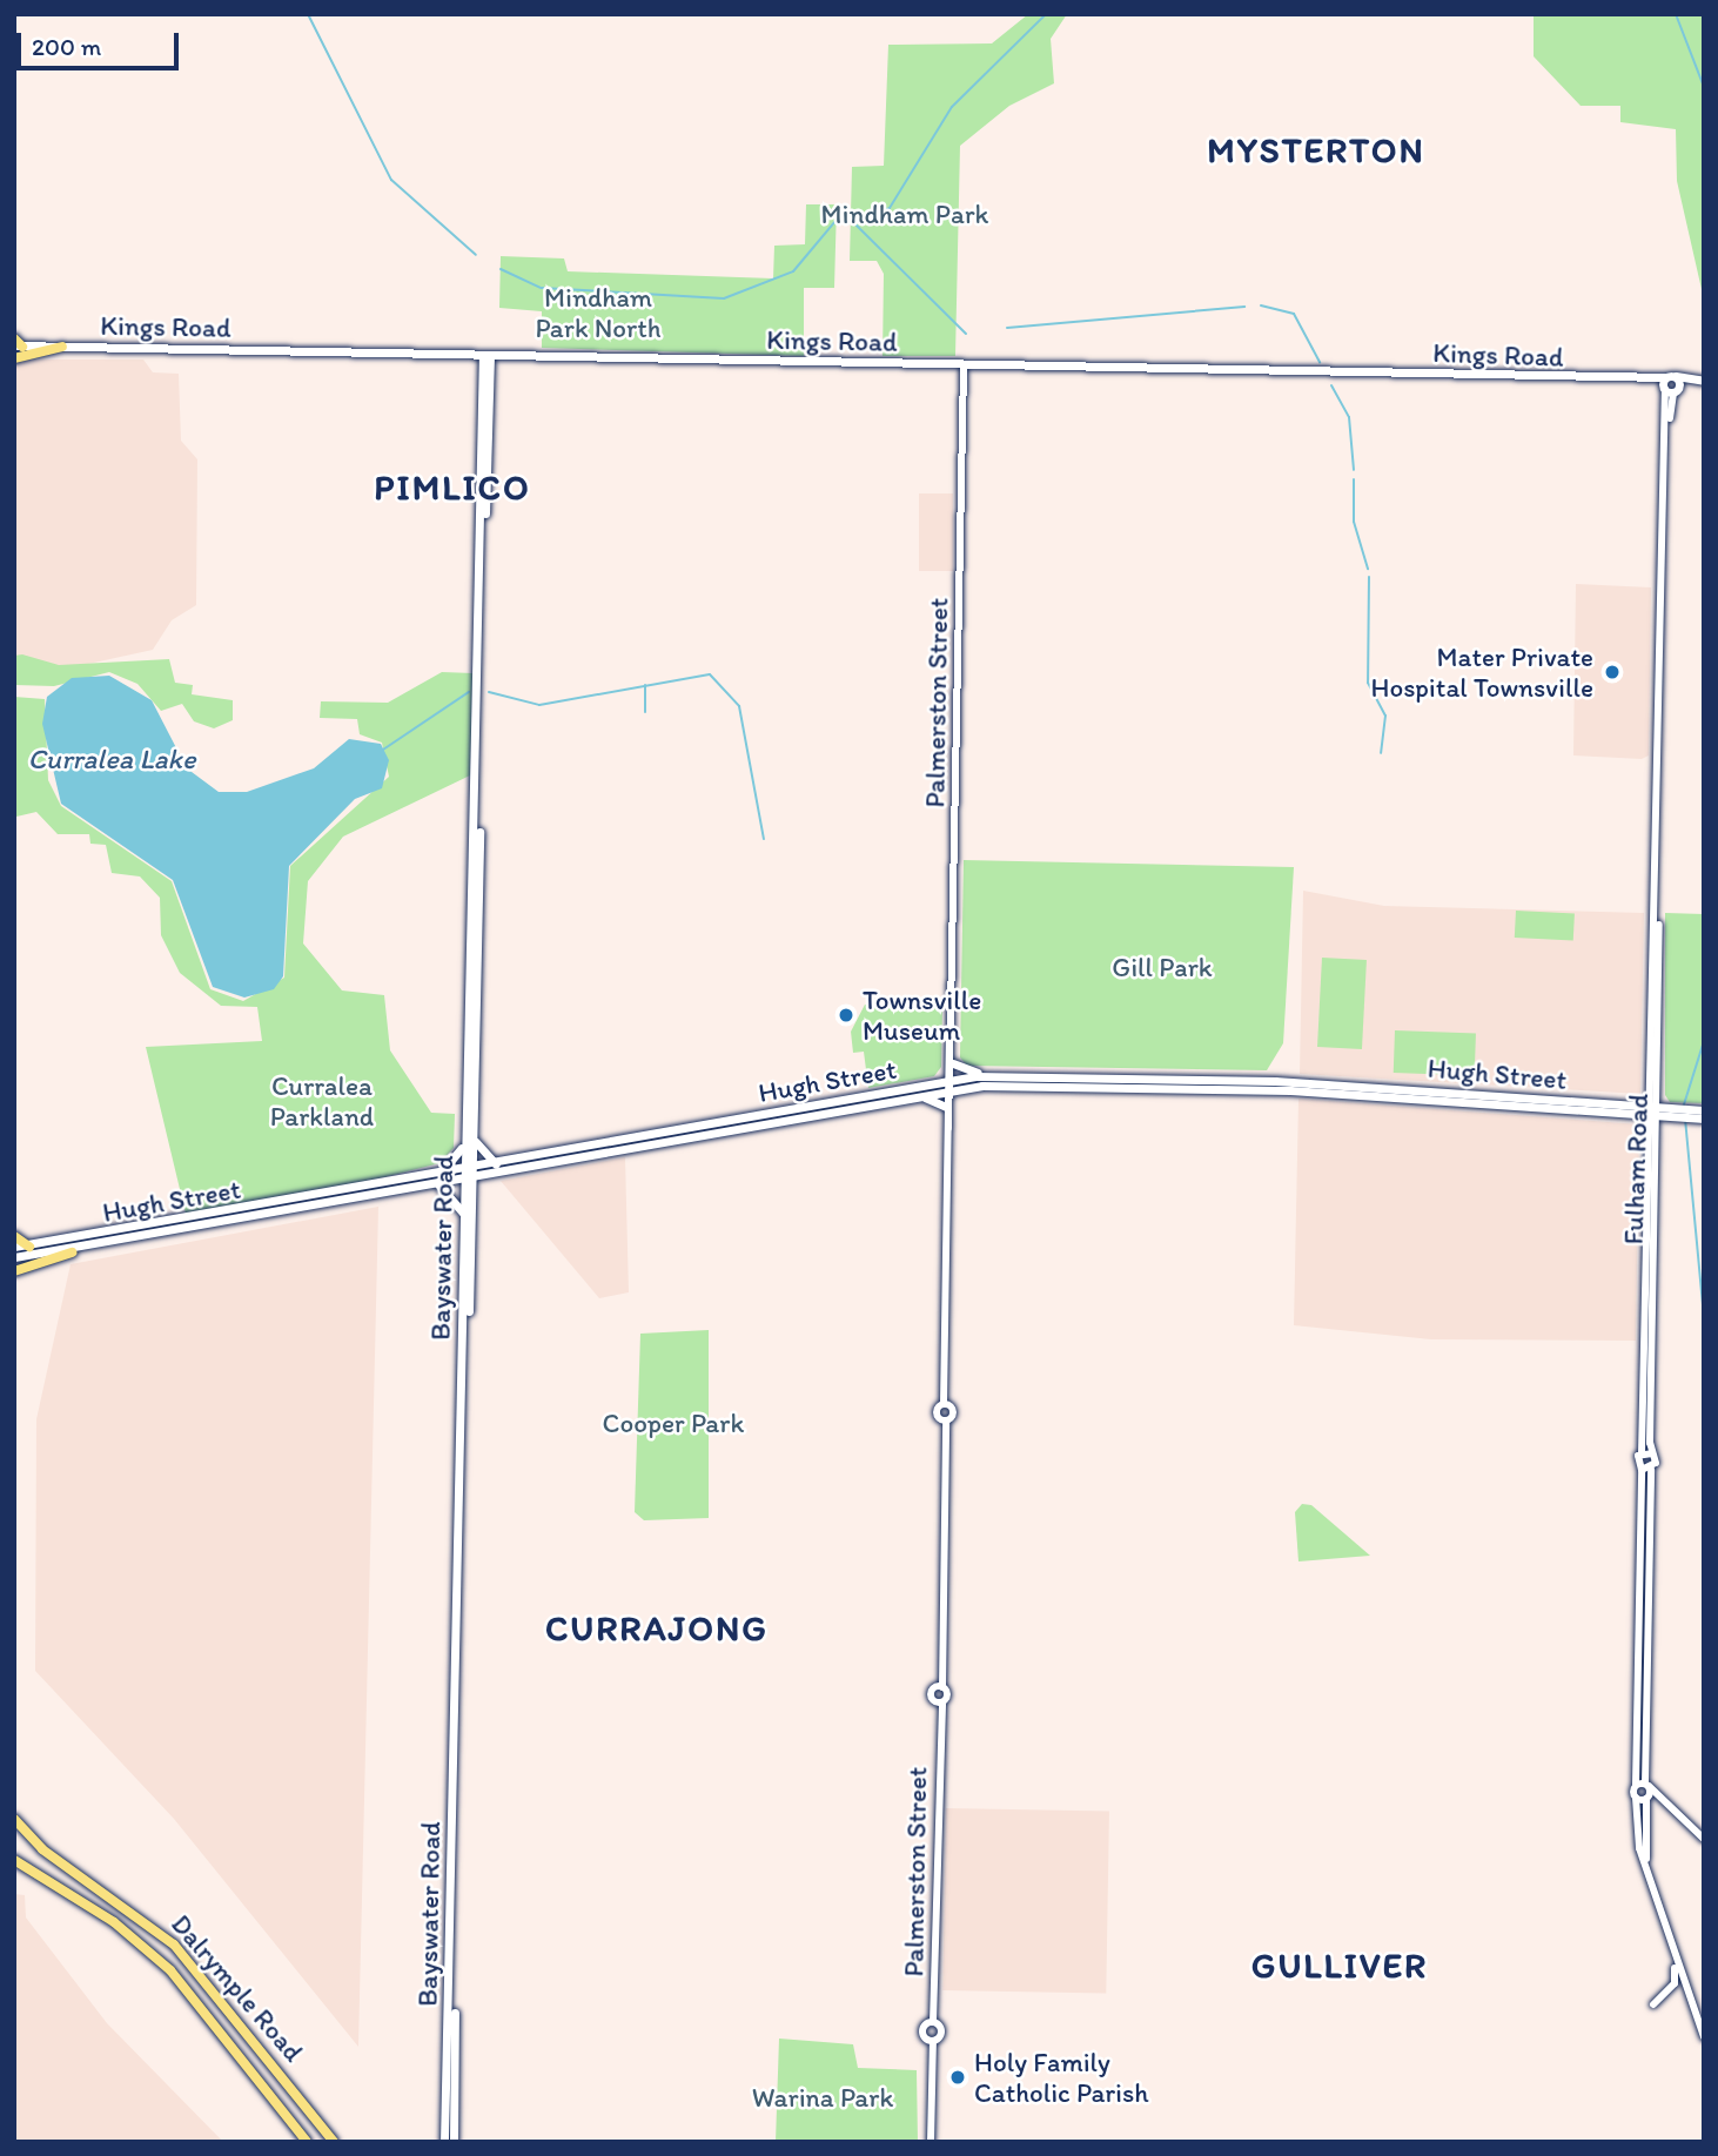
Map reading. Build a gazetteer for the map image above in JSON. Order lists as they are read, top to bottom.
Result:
{
  "streets": {
    "main road": [
      "Kings Road",
      "Hugh Street",
      "Bayswater Road",
      "Dalrymple Road"
    ],
    "street": ["Palmerston Street", "Fulham Road"]
  },
  "crossings": [
    ["Kings Road", "Palmerston Street"],
    ["Kings Road", "Fulham Road"],
    ["Kings Road", "Bayswater Road"],
    ["Palmerston Street", "Hugh Street"],
    ["Hugh Street", "Fulham Road"],
    ["Hugh Street", "Bayswater Road"]
  ],
  "districts": [
    "MYSTERTON",
    "PIMLICO",
    "CURRAJONG",
    "GULLIVER"
  ],
  "water": ["Curralea Lake"],
  "parks": [
    "Mindham Park",
    "Mindham Park North",
    "Gill Park",
    "Curralea Parkland",
    "Cooper Park",
    "Warina Park"
  ],
  "places": ["Mater Private Hospital Townsville", "Townsville Museum", "Holy Family Catholic Parish"],
  "scale_bar": "200 m"
}
